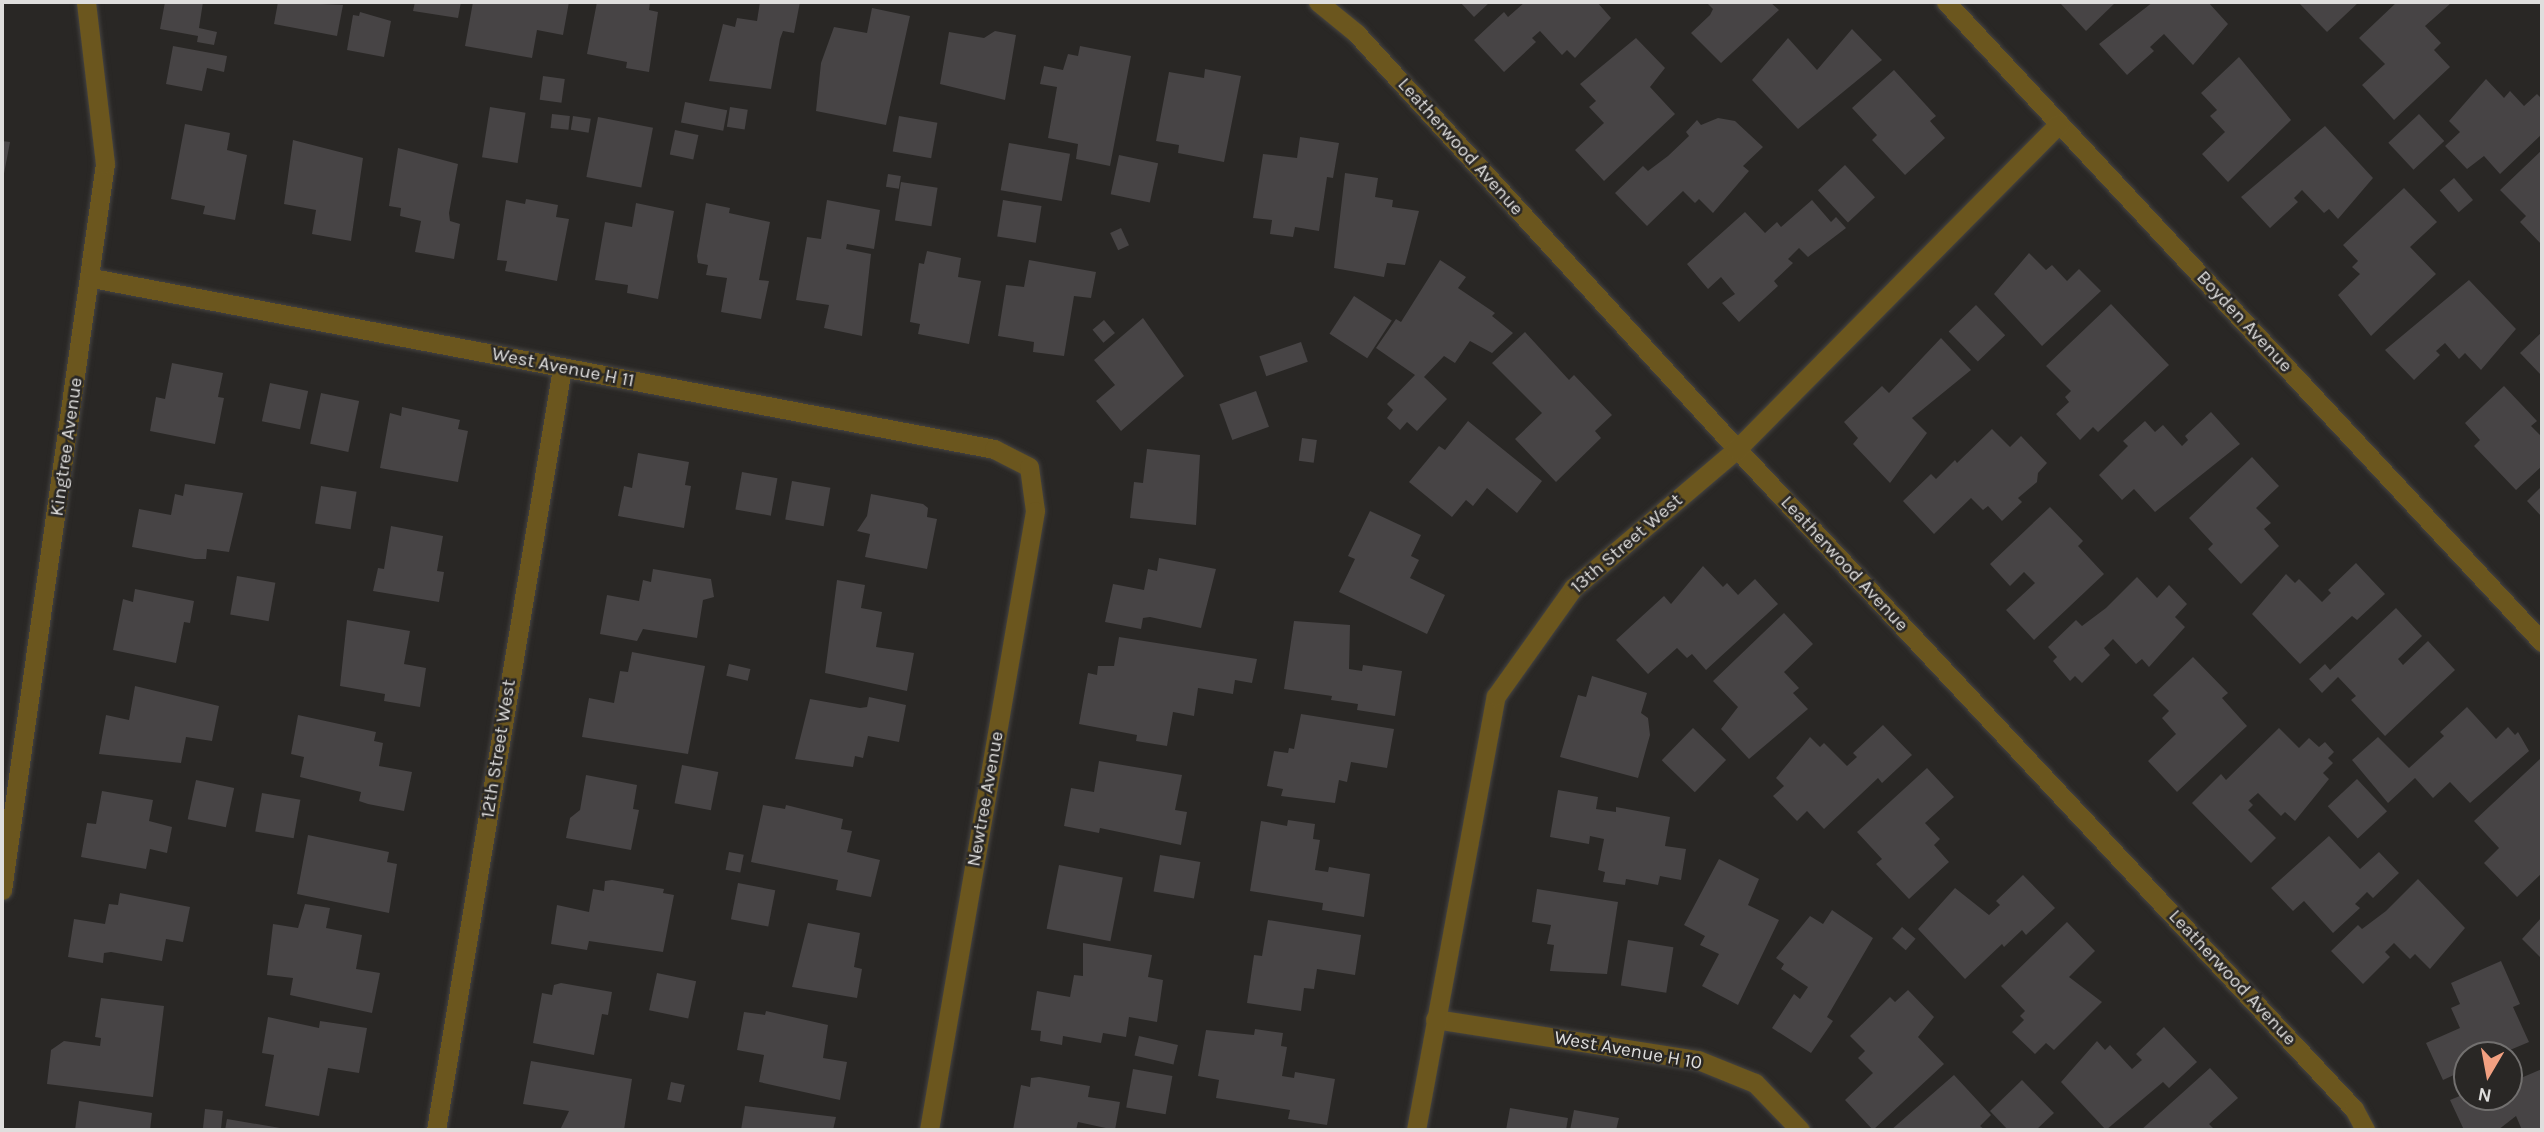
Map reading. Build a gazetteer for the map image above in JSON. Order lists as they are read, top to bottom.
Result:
{
  "streets": {
    "street": [
      "Leatherwood Avenue",
      "Boyden Avenue",
      "West Avenue H 11",
      "Kingtree Avenue",
      "13th Street West",
      "12th Street West",
      "Newtree Avenue",
      "West Avenue H 10"
    ]
  },
  "crossings": [
    ["Leatherwood Avenue", "13th Street West"],
    ["Boyden Avenue", "13th Street West"],
    ["West Avenue H 11", "Kingtree Avenue"],
    ["West Avenue H 11", "12th Street West"],
    ["West Avenue H 11", "Newtree Avenue"],
    ["13th Street West", "West Avenue H 10"]
  ],
  "north": "bottom"
}
